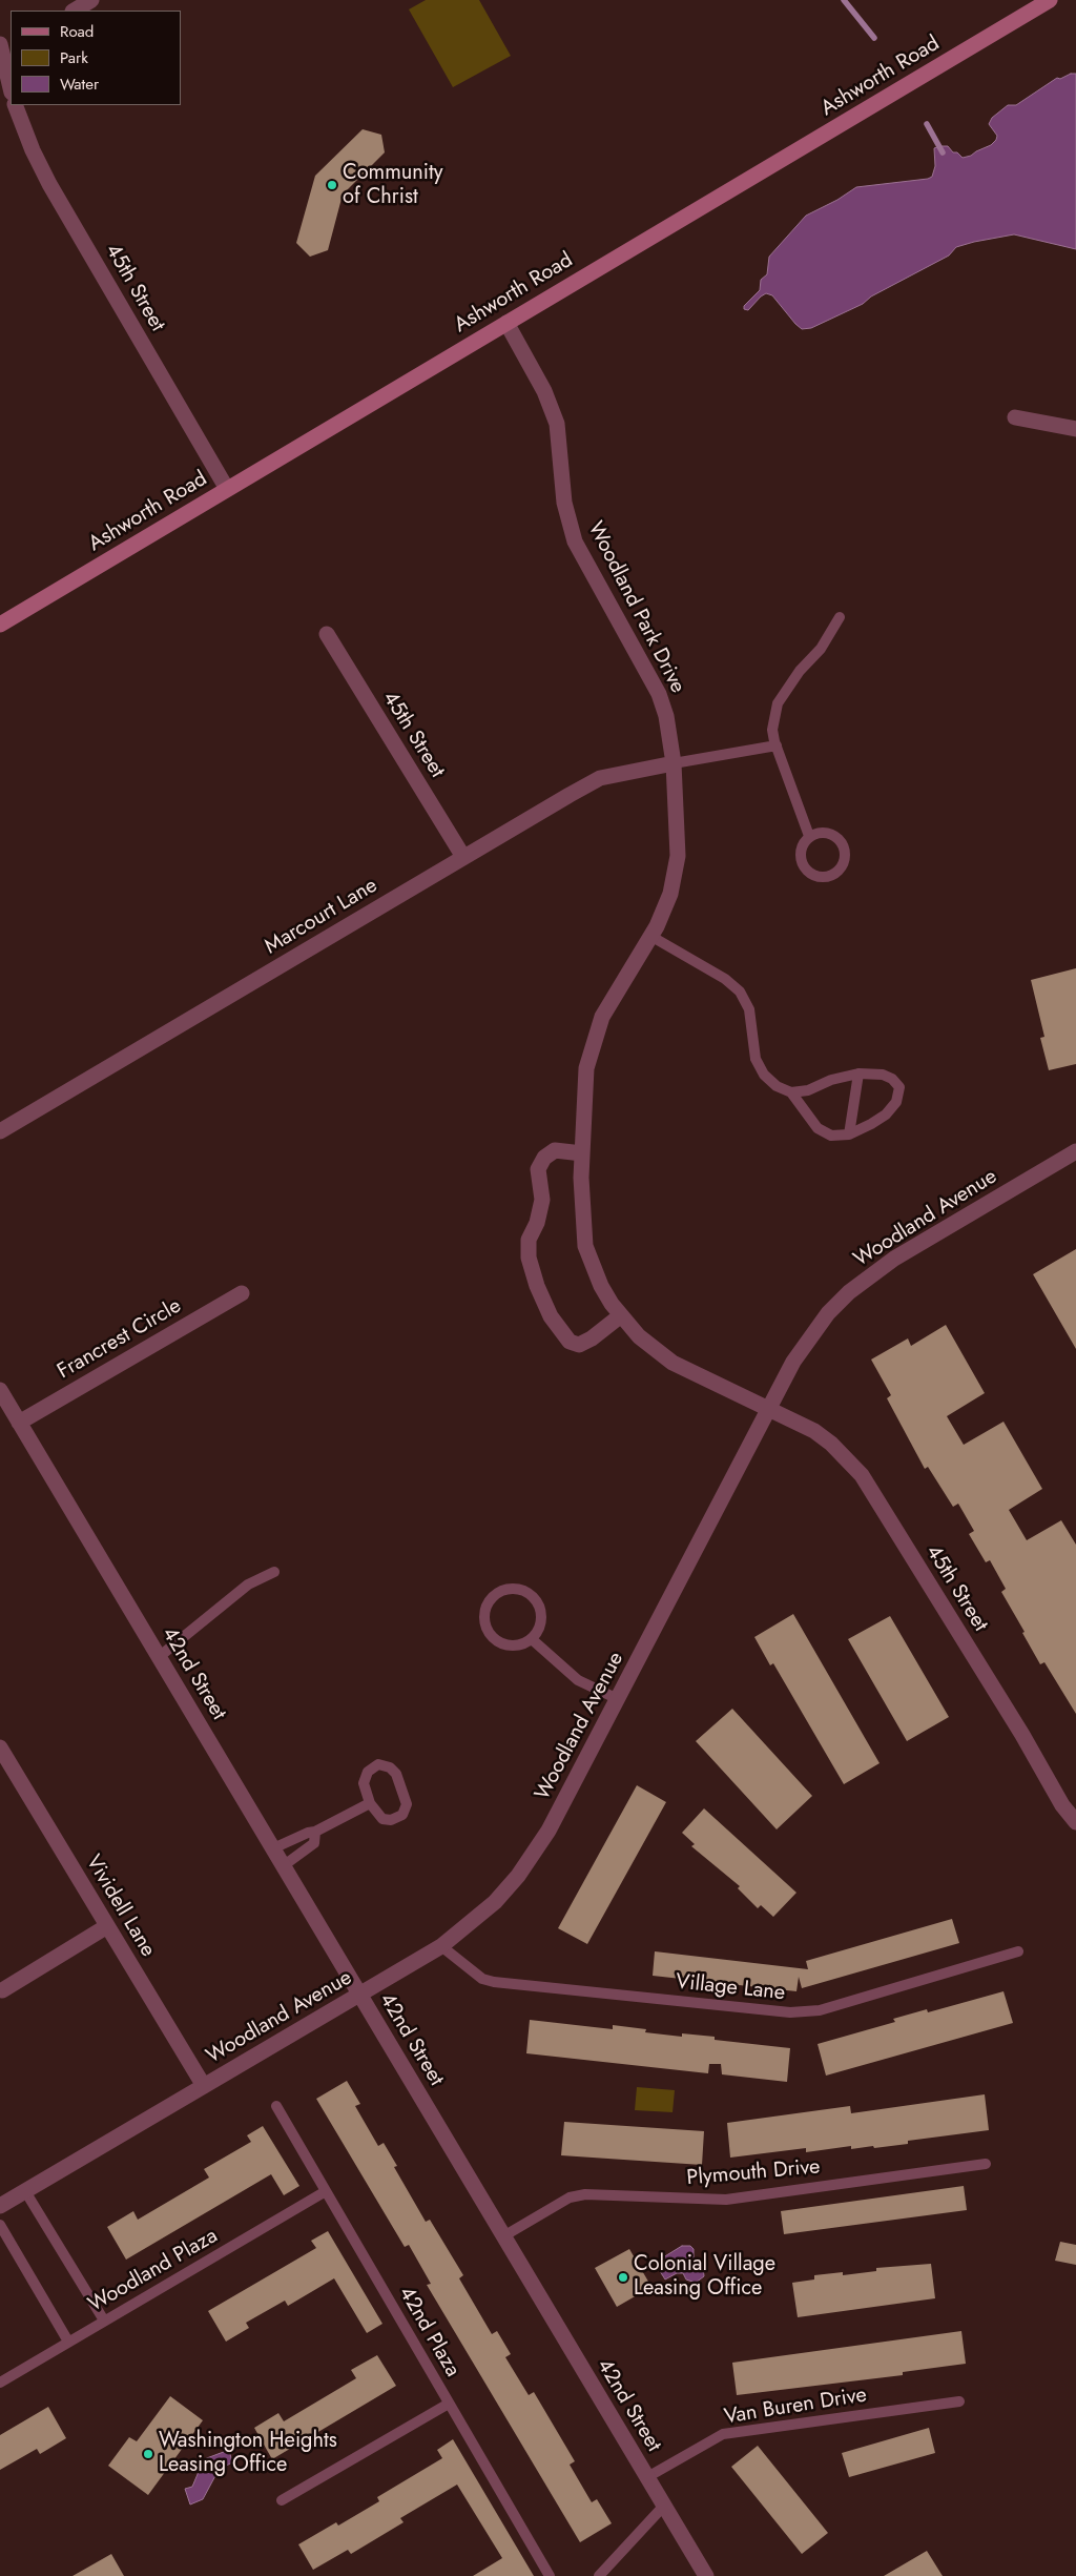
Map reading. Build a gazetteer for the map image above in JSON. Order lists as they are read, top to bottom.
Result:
{
  "streets": {
    "main road": ["Ashworth Road"],
    "street": [
      "45th Street",
      "Woodland Park Drive",
      "Marcourt Lane",
      "Woodland Avenue",
      "Francrest Circle",
      "42nd Street",
      "Vividell Lane"
    ],
    "lane": [
      "Village Lane",
      "Plymouth Drive",
      "Woodland Plaza",
      "42nd Plaza",
      "Van Buren Drive"
    ]
  },
  "crossings": [
    ["Ashworth Road", "45th Street"],
    ["Ashworth Road", "Woodland Park Drive"],
    ["45th Street", "Woodland Park Drive"],
    ["45th Street", "Marcourt Lane"],
    ["45th Street", "Woodland Avenue"],
    ["Woodland Park Drive", "Marcourt Lane"],
    ["Woodland Park Drive", "Woodland Avenue"],
    ["Woodland Avenue", "42nd Street"],
    ["Woodland Avenue", "Vividell Lane"],
    ["Woodland Avenue", "Village Lane"],
    ["Francrest Circle", "42nd Street"],
    ["42nd Street", "Plymouth Drive"],
    ["42nd Street", "Van Buren Drive"],
    ["Woodland Plaza", "42nd Plaza"]
  ],
  "places": ["Community of Christ", "Colonial Village Leasing Office", "Washington Heights Leasing Office"],
  "legend": ["Road", "Park", "Water"]
}
